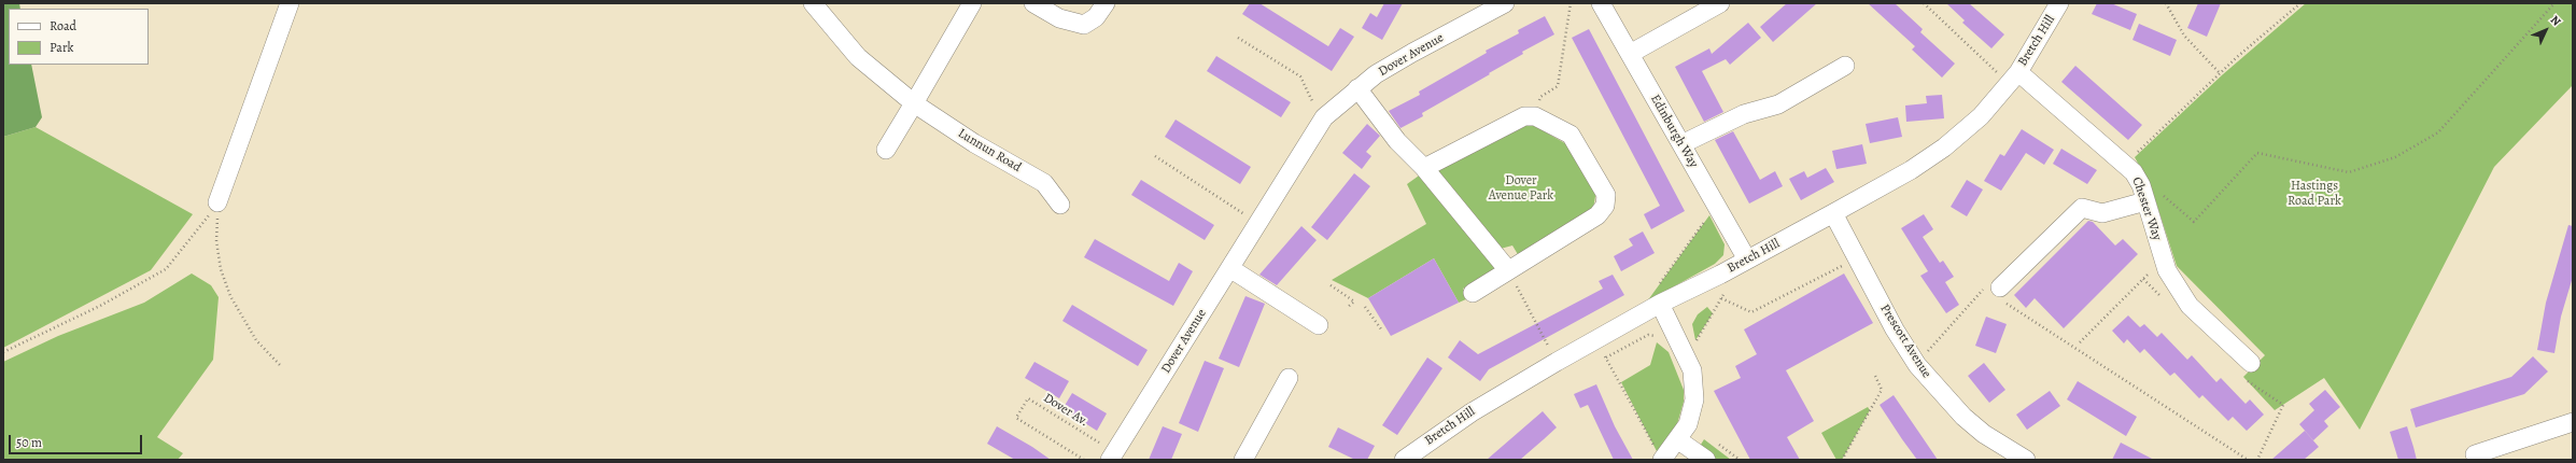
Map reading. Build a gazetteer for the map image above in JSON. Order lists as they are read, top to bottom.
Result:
{
  "streets": {
    "street": [
      "Bretch Hill",
      "Dover Avenue",
      "Edinburgh Way",
      "Lunnun Road",
      "Chester Way",
      "Prescott Avenue"
    ],
    "path": ["Dover Av."]
  },
  "crossings": [
    ["Bretch Hill", "Edinburgh Way"],
    ["Bretch Hill", "Chester Way"],
    ["Bretch Hill", "Prescott Avenue"],
    ["Dover Avenue", "Dover Av."]
  ],
  "parks": ["Dover Avenue Park", "Hastings Road Park"],
  "legend": ["Road", "Park"],
  "scale_bar": "50 m",
  "north": "top right"
}
